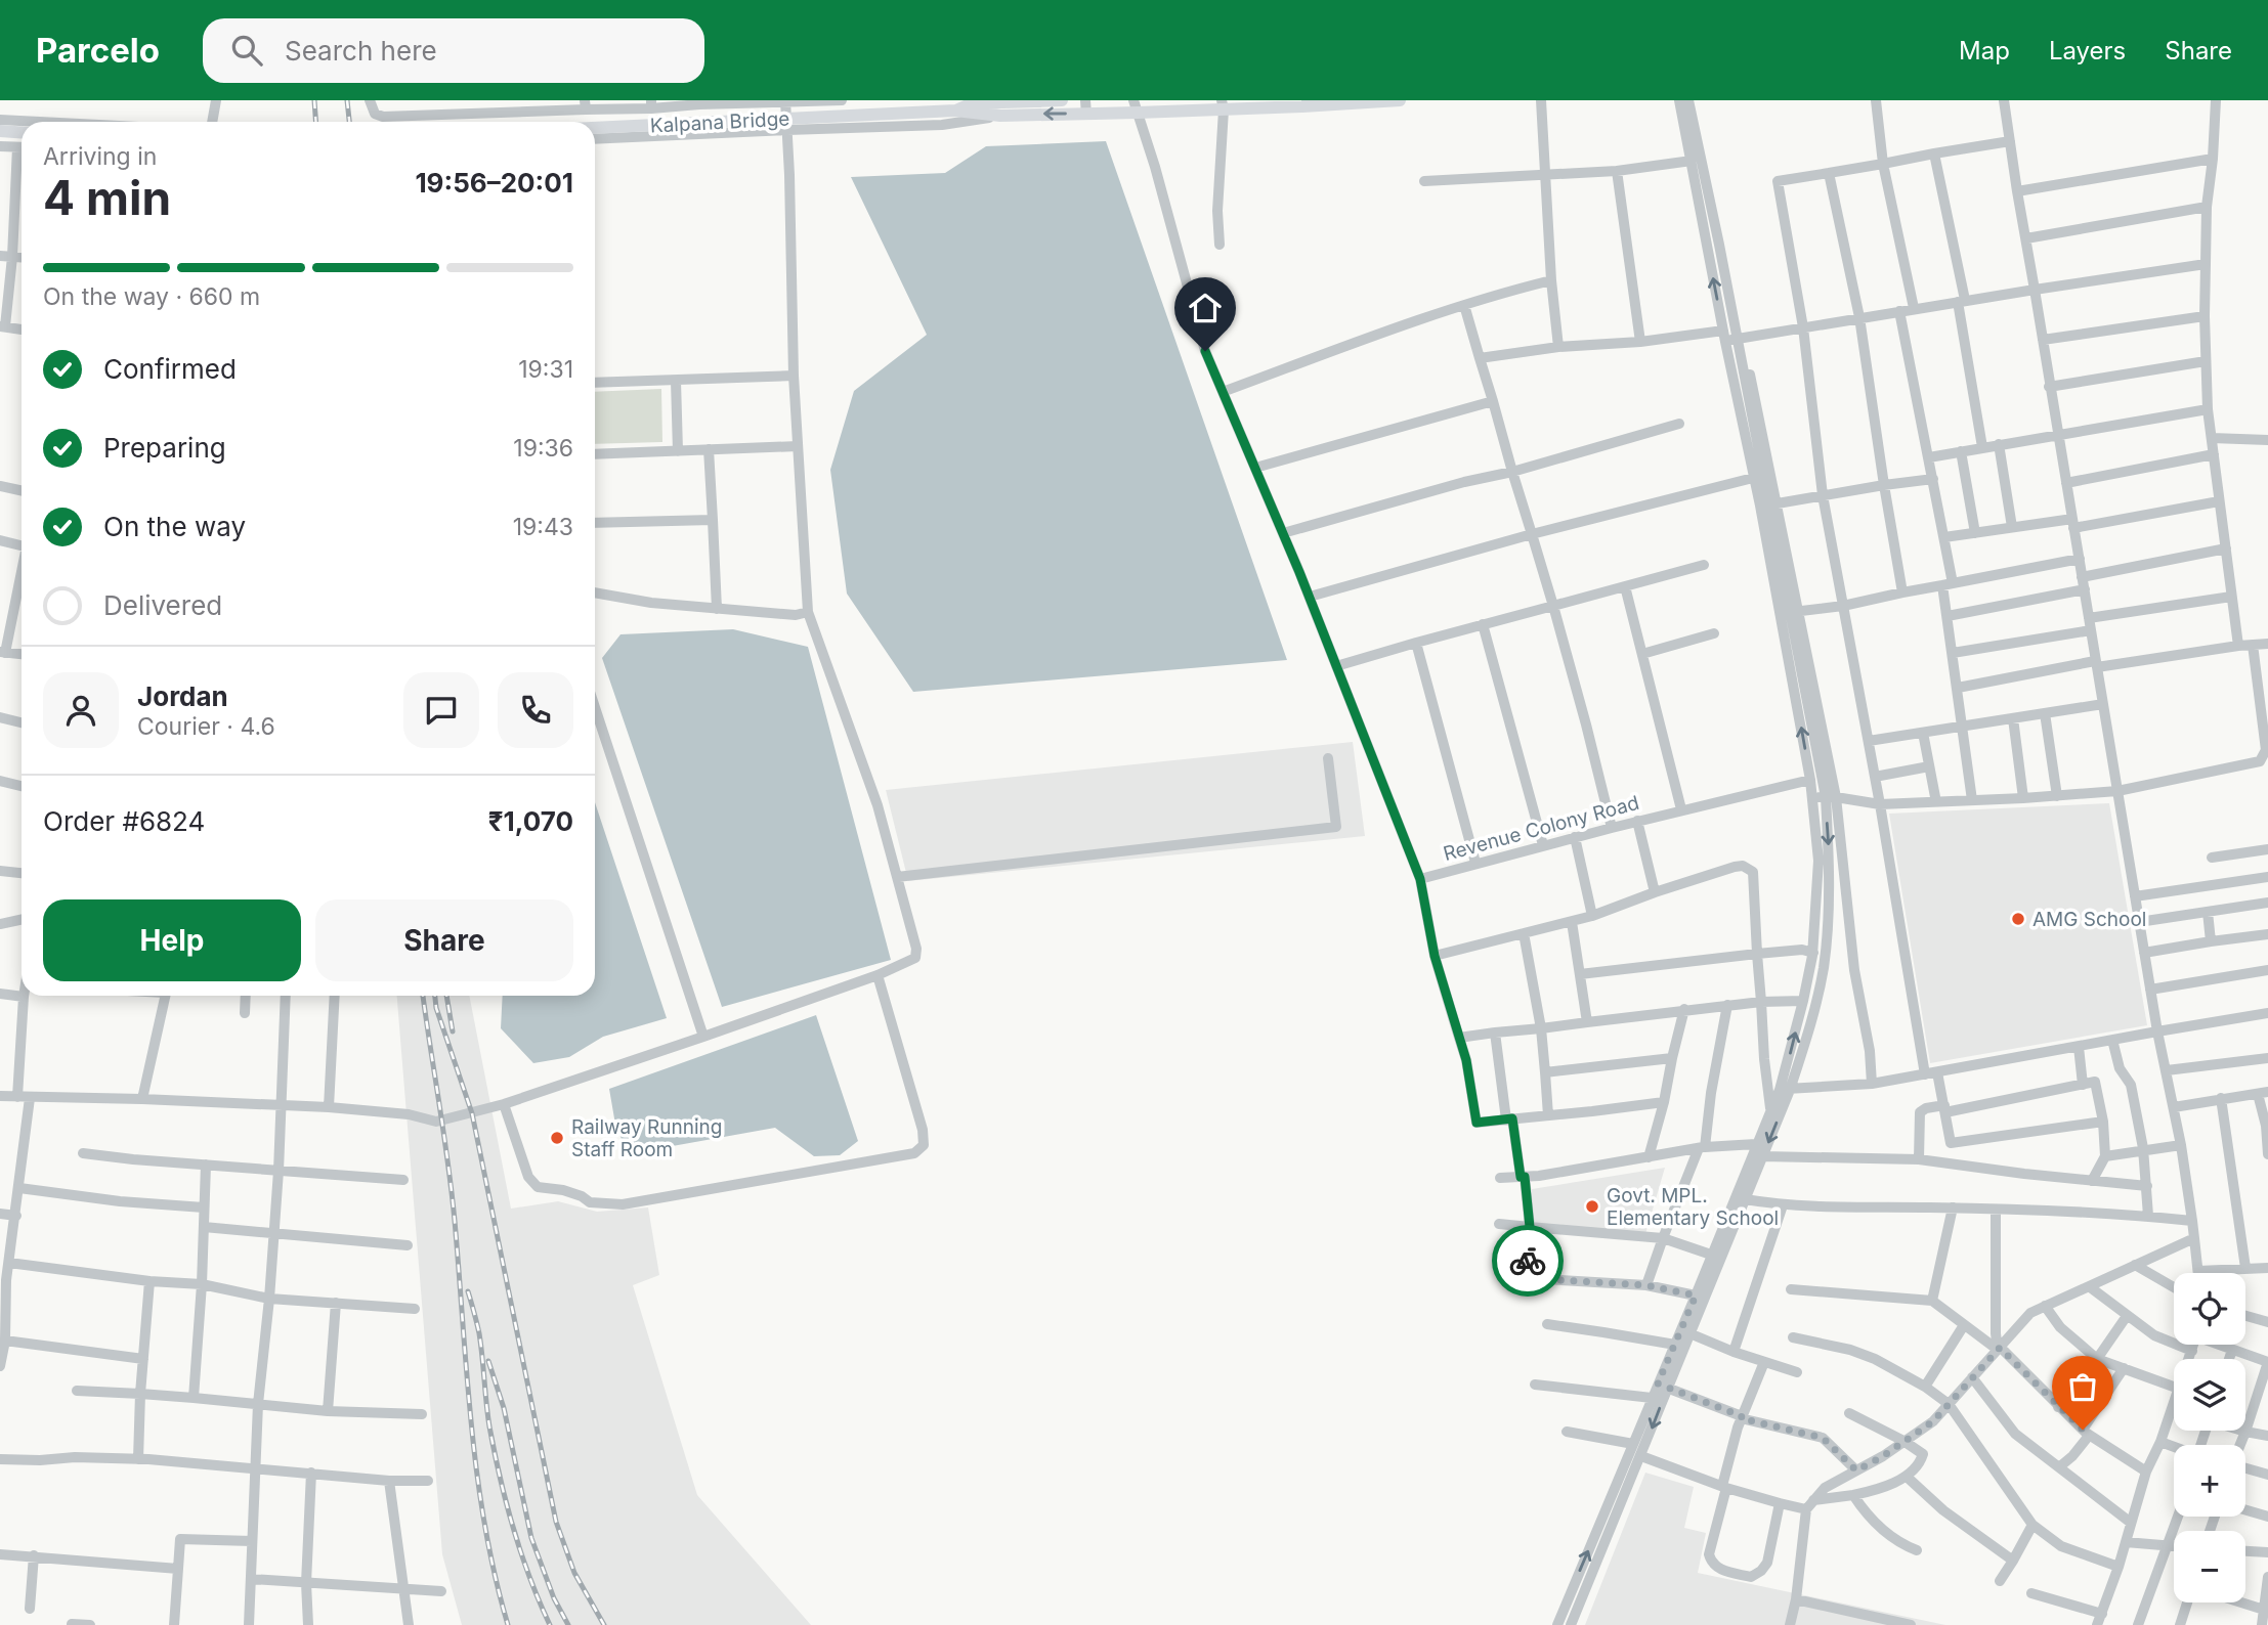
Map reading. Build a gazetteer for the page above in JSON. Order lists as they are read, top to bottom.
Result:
{
  "streets": {
    "main road": ["Kalpana Bridge"],
    "street": ["Revenue Colony Road"]
  },
  "places": ["AMG School", "Railway Running Staff Room", "Govt. MPL. Elementary School"],
  "page": {
    "header": "Parcelo",
    "search": "Search here",
    "nav": ["Map", "Layers", "Share"],
    "heading": ["4 min", "Arriving in", "19:56–20:01"],
    "panel": [
      "Jordan",
      "Courier · 4.6",
      "Order #6824",
      "₹1,070"
    ],
    "bar": "On the way · 660 m",
    "list": [
      ["Confirmed", "19:31"],
      ["Preparing", "19:36"],
      ["On the way", "19:43"],
      "Delivered"
    ],
    "buttons": ["Help", "Share"],
    "map_buttons": ["+", "−"]
  }
}
